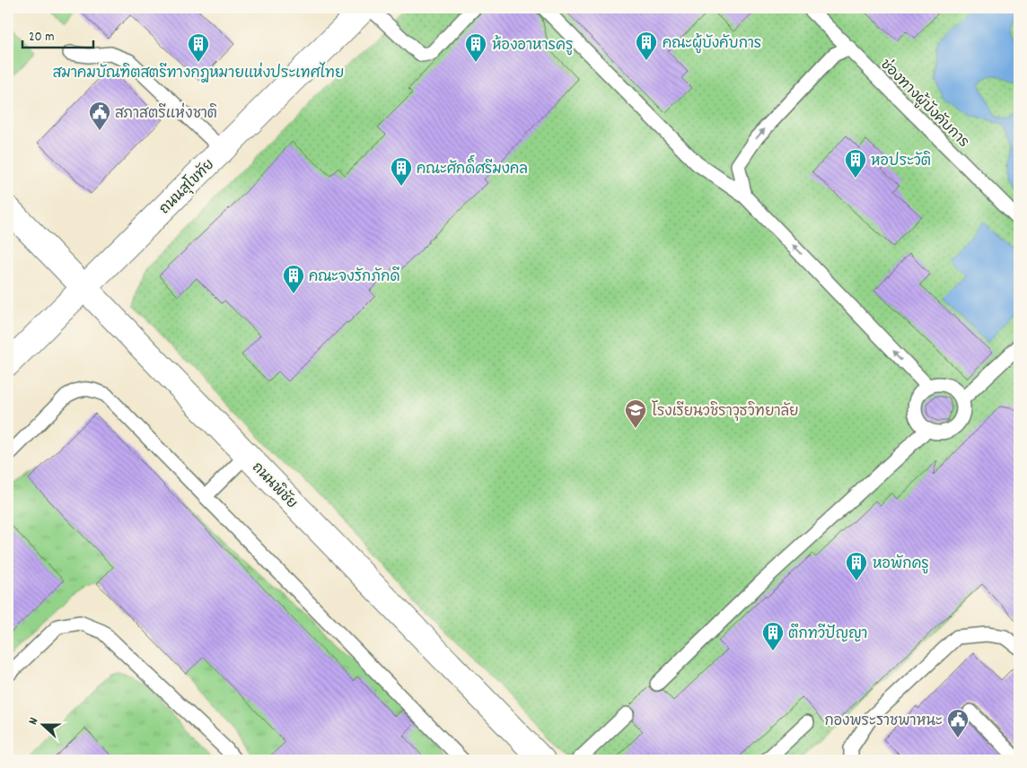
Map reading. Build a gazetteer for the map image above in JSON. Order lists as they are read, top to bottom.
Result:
{
  "streets": {
    "street": ["ถนนสุโขทัย", "ถนนพิชัย"],
    "lane": ["ช่องทางผู้บังคับการ"]
  },
  "crossings": [
    ["ถนนสุโขทัย", "ถนนพิชัย"]
  ],
  "places": {
    "building": [
      "คณะผู้บังคับการ",
      "สมาคมบัณฑิตสตรีทางกฎหมายแห่งประเทศไทย",
      "ห้องอาหารครู",
      "หอประวัติ",
      "คณะศักดิ์ศรีมงคล",
      "คณะจงรักภักดี",
      "หอพักครู",
      "ตึกทวีปัญญา"
    ],
    "public building": ["สภาสตรีแห่งชาติ", "กองพระราชพาหนะ"],
    "school or university": ["โรงเรียนวชิราวุธวิทยาลัย"]
  },
  "scale_bar": "20 m",
  "north": "left"
}
